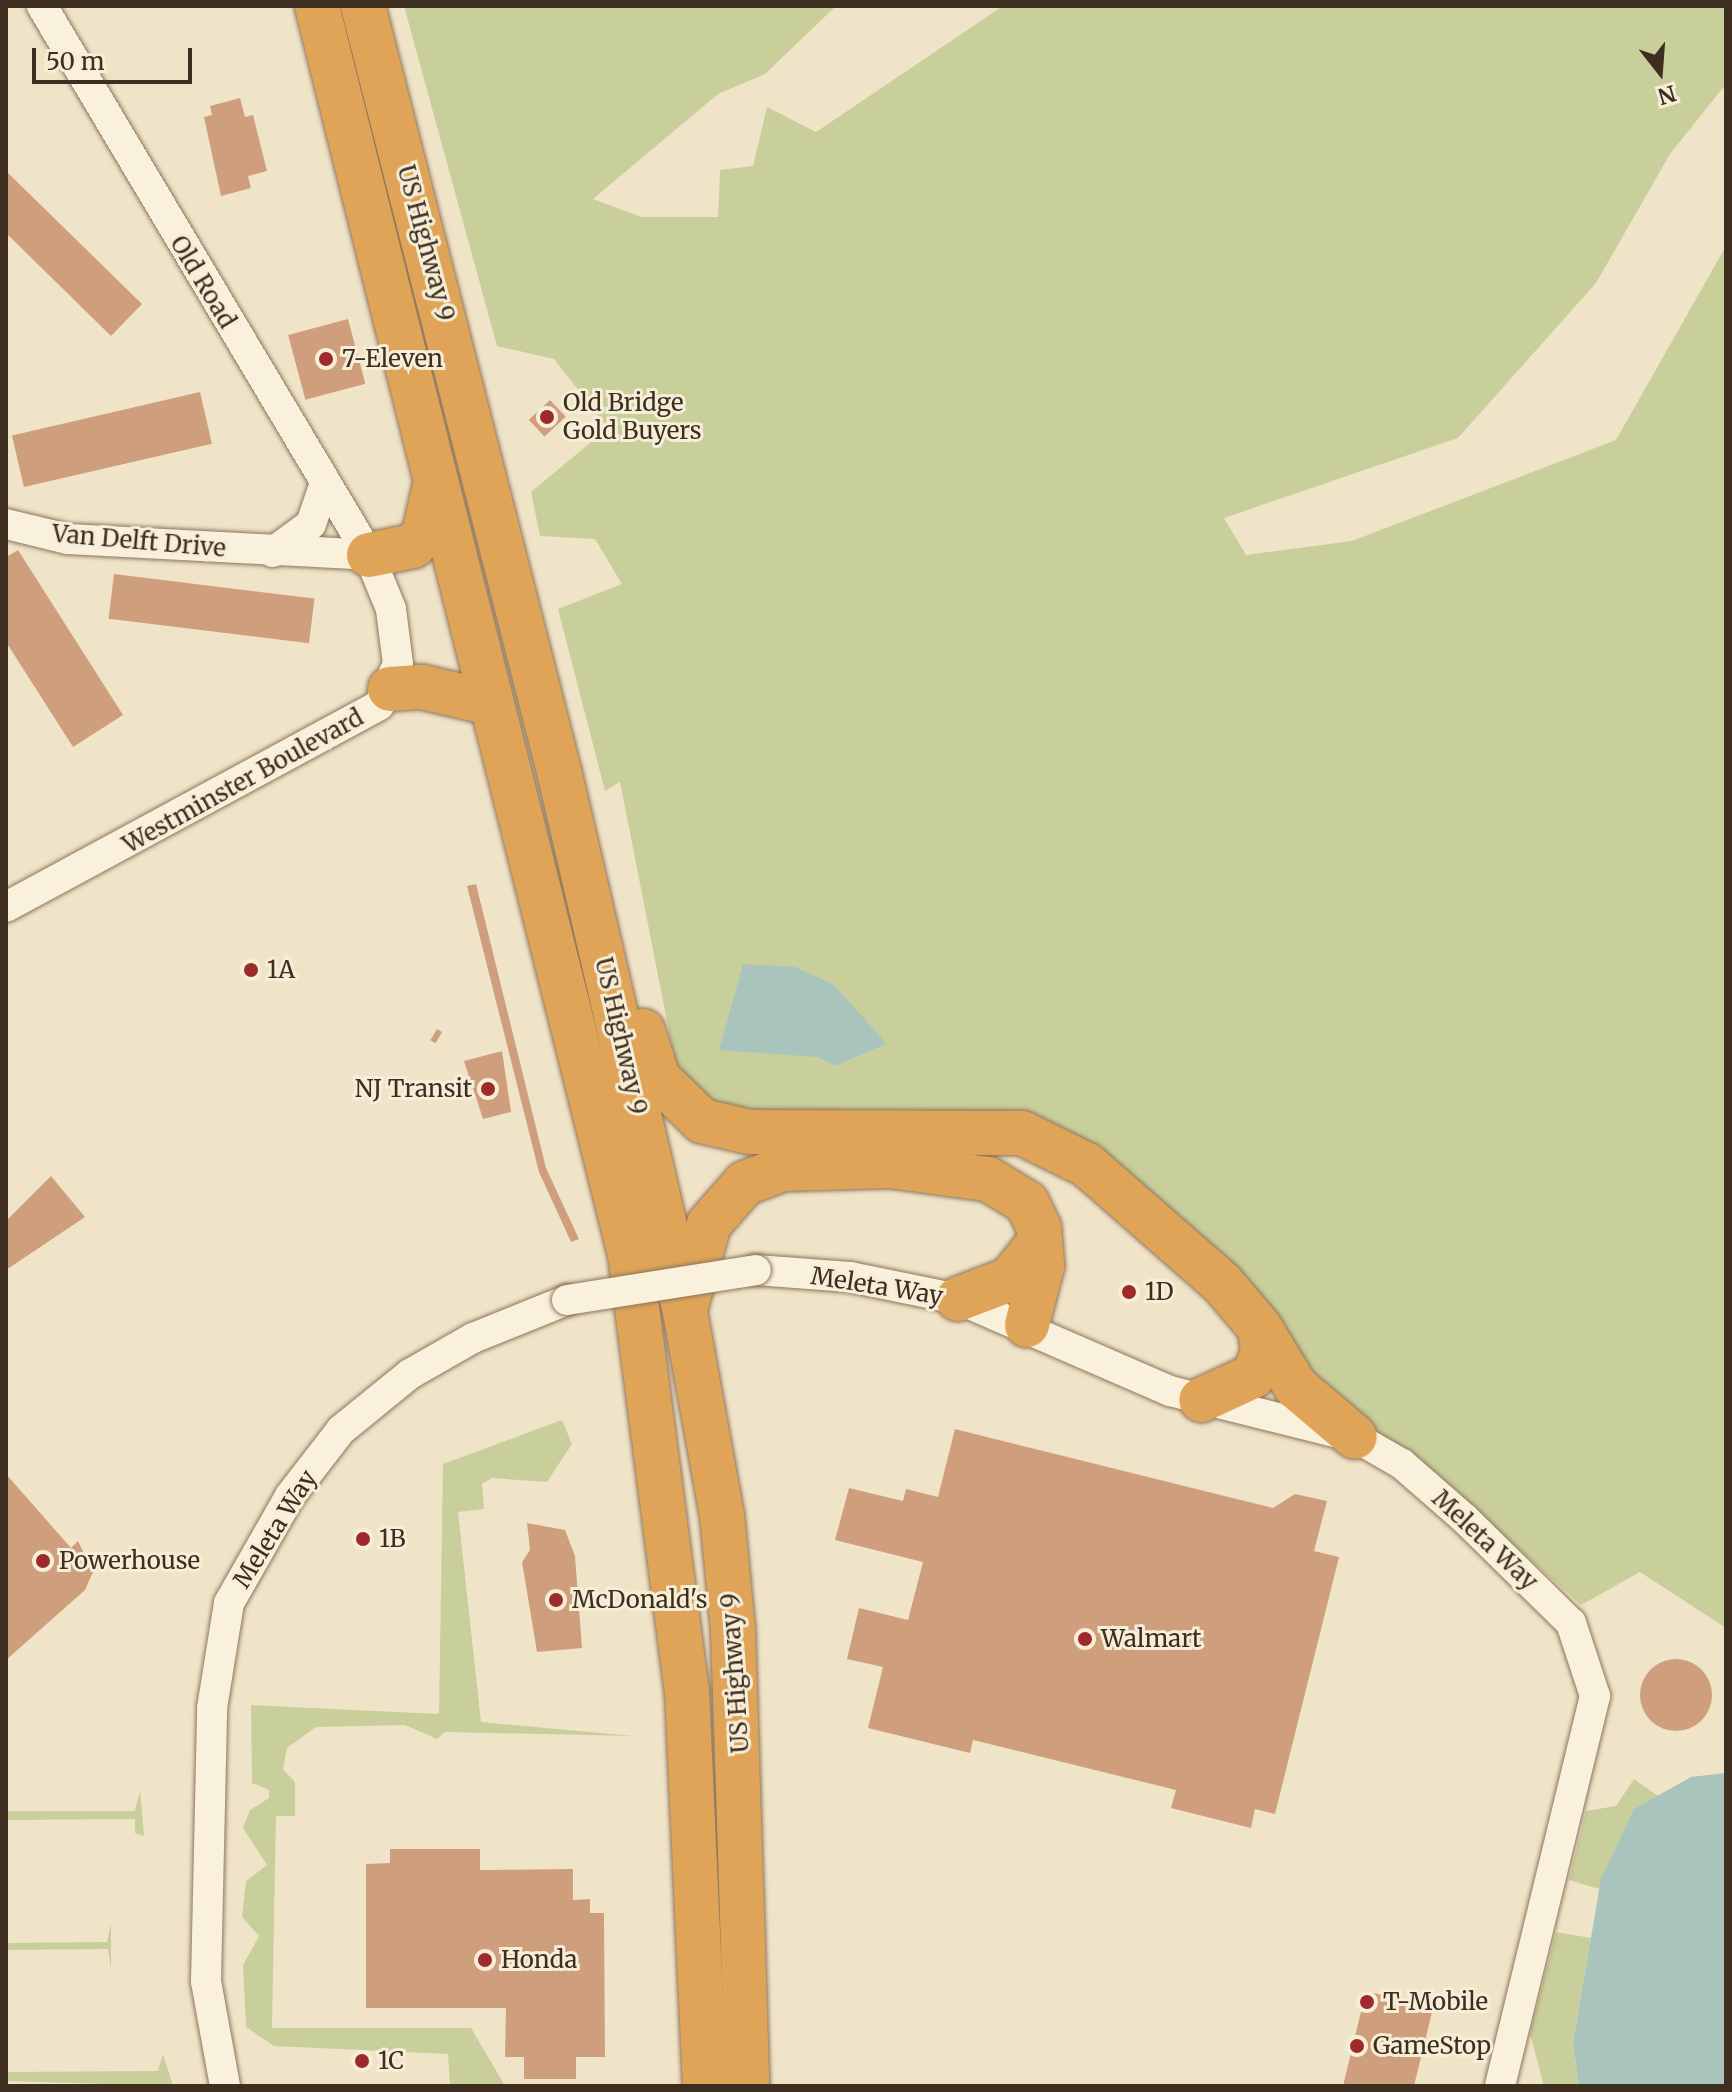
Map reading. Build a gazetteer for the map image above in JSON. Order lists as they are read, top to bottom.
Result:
{
  "streets": {
    "highway": ["US Highway 9"],
    "street": [
      "Old Road",
      "Van Delft Drive",
      "Westminster Boulevard",
      "Meleta Way"
    ]
  },
  "crossings": [
    ["Old Road", "Van Delft Drive"]
  ],
  "places": [
    "7-Eleven",
    "Old Bridge Gold Buyers",
    "1A",
    "NJ Transit",
    "1D",
    "1B",
    "Powerhouse",
    "McDonald's",
    "Walmart",
    "Honda",
    "T-Mobile",
    "GameStop",
    "1C"
  ],
  "scale_bar": "50 m",
  "north": "bottom"
}
